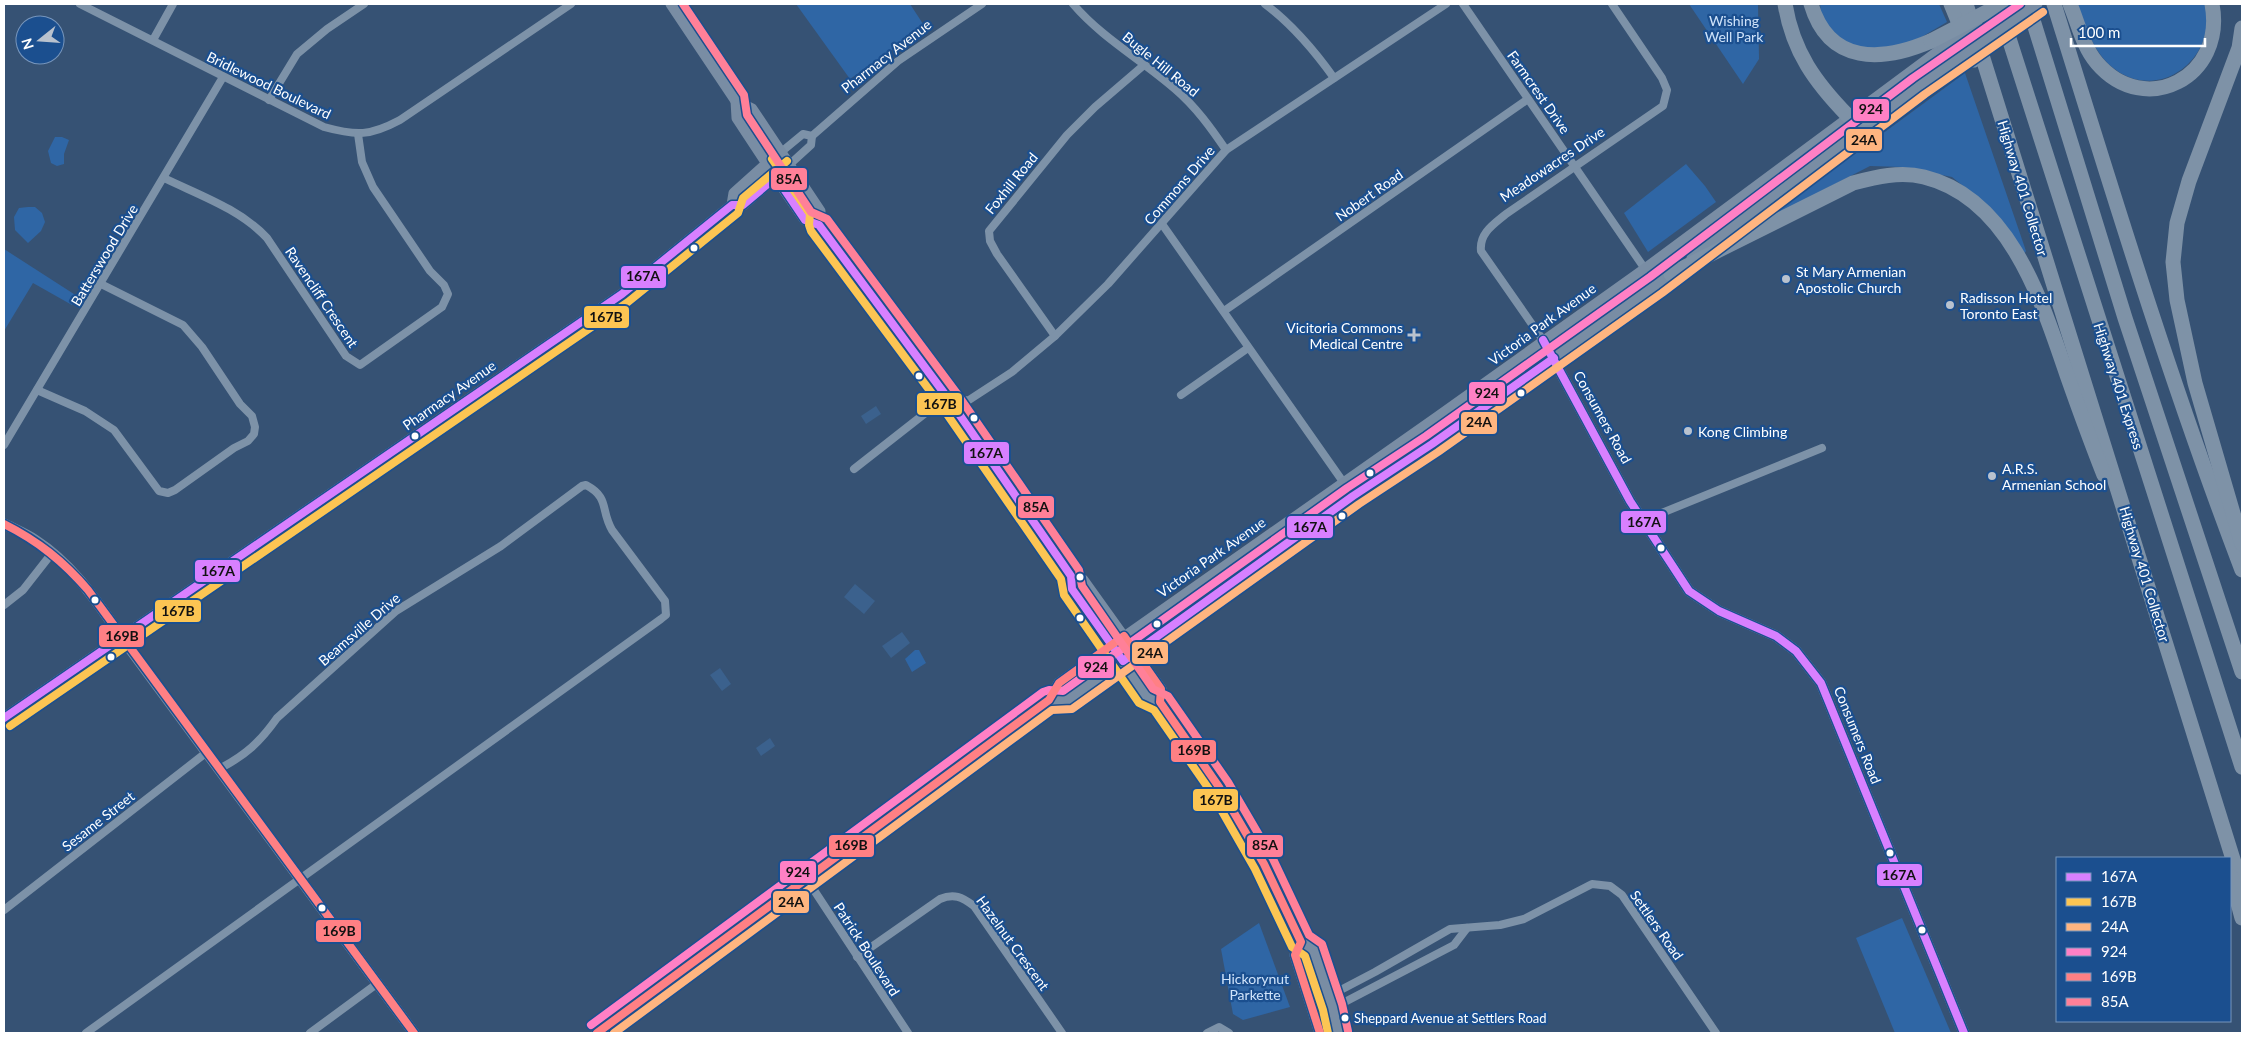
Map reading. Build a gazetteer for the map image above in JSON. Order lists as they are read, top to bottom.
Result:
{
  "streets": {
    "highway": ["Highway 401 Collector", "Highway 401 Express"],
    "main road": [
      "Pharmacy Avenue",
      "Meadowacres Drive",
      "Victoria Park Avenue",
      "Consumers Road"
    ],
    "street": [
      "Bugle Hill Road",
      "Bridlewood Boulevard",
      "Farmcrest Drive",
      "Foxhill Road",
      "Commons Drive",
      "Nobert Road",
      "Batterswood Drive",
      "Ravencliff Crescent",
      "Beamsville Drive",
      "Sesame Street",
      "Settlers Road",
      "Hazelnut Crescent",
      "Patrick Boulevard"
    ]
  },
  "crossings": [
    ["Bugle Hill Road", "Foxhill Road"],
    ["Bugle Hill Road", "Commons Drive"],
    ["Bridlewood Boulevard", "Batterswood Drive"],
    ["Bridlewood Boulevard", "Ravencliff Crescent"],
    ["Farmcrest Drive", "Meadowacres Drive"],
    ["Farmcrest Drive", "Nobert Road"],
    ["Farmcrest Drive", "Victoria Park Avenue"],
    ["Meadowacres Drive", "Victoria Park Avenue"],
    ["Meadowacres Drive", "Consumers Road"],
    ["Foxhill Road", "Commons Drive"],
    ["Batterswood Drive", "Ravencliff Crescent"],
    ["Victoria Park Avenue", "Consumers Road"],
    ["Victoria Park Avenue", "Patrick Boulevard"],
    ["Hazelnut Crescent", "Patrick Boulevard"]
  ],
  "parks": ["Wishing Well Park", "Hickorynut Parkette"],
  "places": {
    "other": [
      "St Mary Armenian Apostolic Church",
      "Radisson Hotel Toronto East",
      "Kong Climbing",
      "A.R.S. Armenian School",
      "Sheppard Avenue at Settlers Road"
    ],
    "health": ["Vicitoria Commons Medical Centre"]
  },
  "lines": [
    "transit line 924",
    "transit line 85A",
    "transit line 24A",
    "transit line 167B",
    "transit line 167A",
    "transit line 169B"
  ],
  "legend": [
    "167A",
    "167B",
    "24A",
    "924",
    "169B",
    "85A"
  ],
  "scale_bar": "100 m",
  "north": "left"
}
